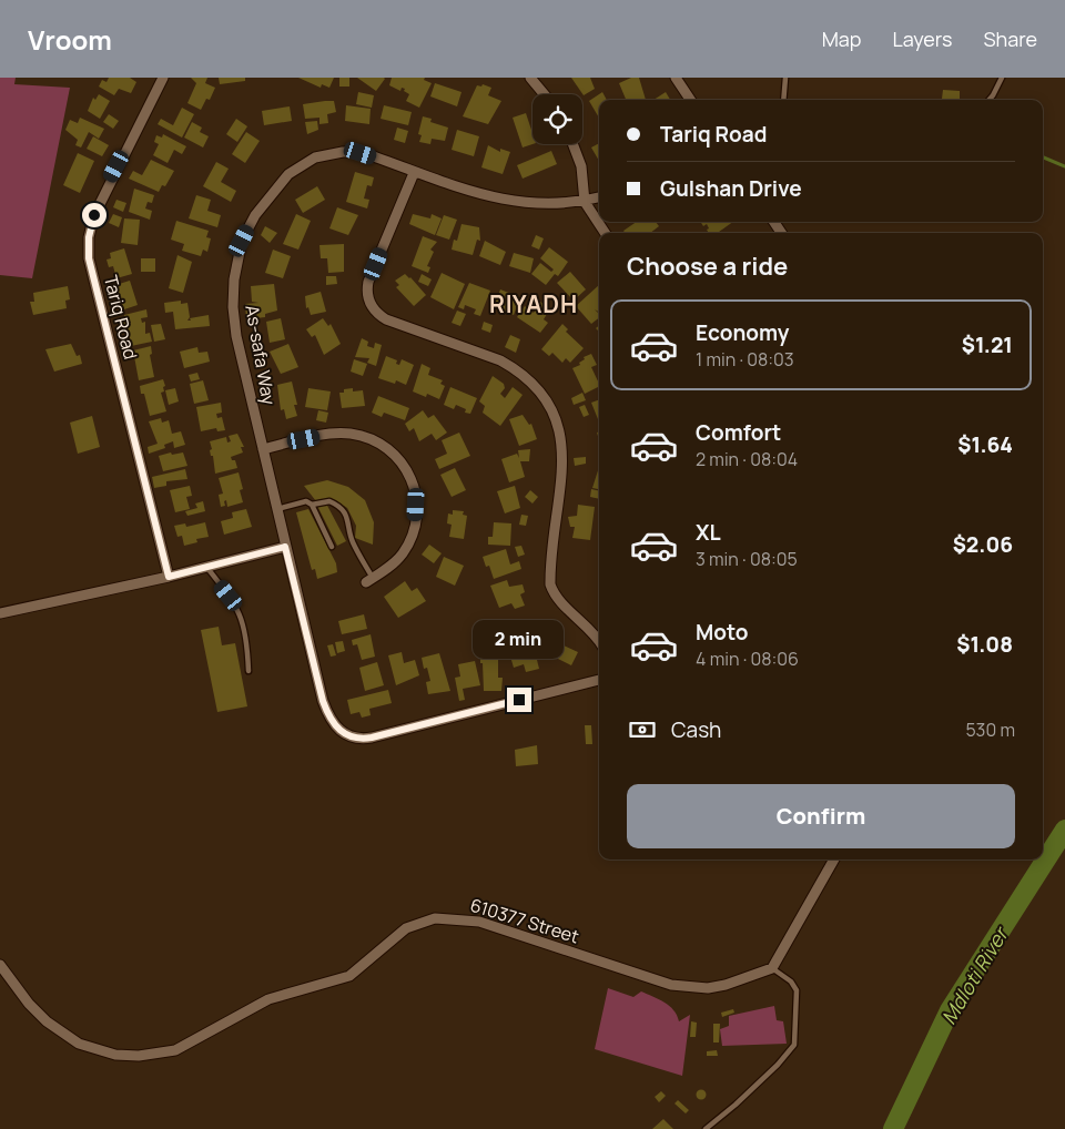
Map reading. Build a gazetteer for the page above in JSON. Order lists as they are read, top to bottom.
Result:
{
  "streets": {
    "street": ["Tariq Road", "As-safa Way", "610377 Street"]
  },
  "districts": ["RIYADH"],
  "water": ["Mdloti River"],
  "page": {
    "header": "Vroom",
    "nav": ["Map", "Layers", "Share"],
    "banner": ["Tariq Road", "Gulshan Drive"],
    "heading": "Choose a ride",
    "list": [
      {
        "name": "Economy",
        "note": "1 min · 08:03",
        "value": "$1.21"
      },
      {
        "name": "Comfort",
        "note": "2 min · 08:04",
        "value": "$1.64"
      },
      {
        "name": "XL",
        "note": "3 min · 08:05",
        "value": "$2.06"
      },
      {
        "name": "Moto",
        "note": "4 min · 08:06",
        "value": "$1.08"
      }
    ],
    "bubble": "2 min",
    "pay": ["Cash", "530 m"],
    "buttons": "Confirm"
  }
}
